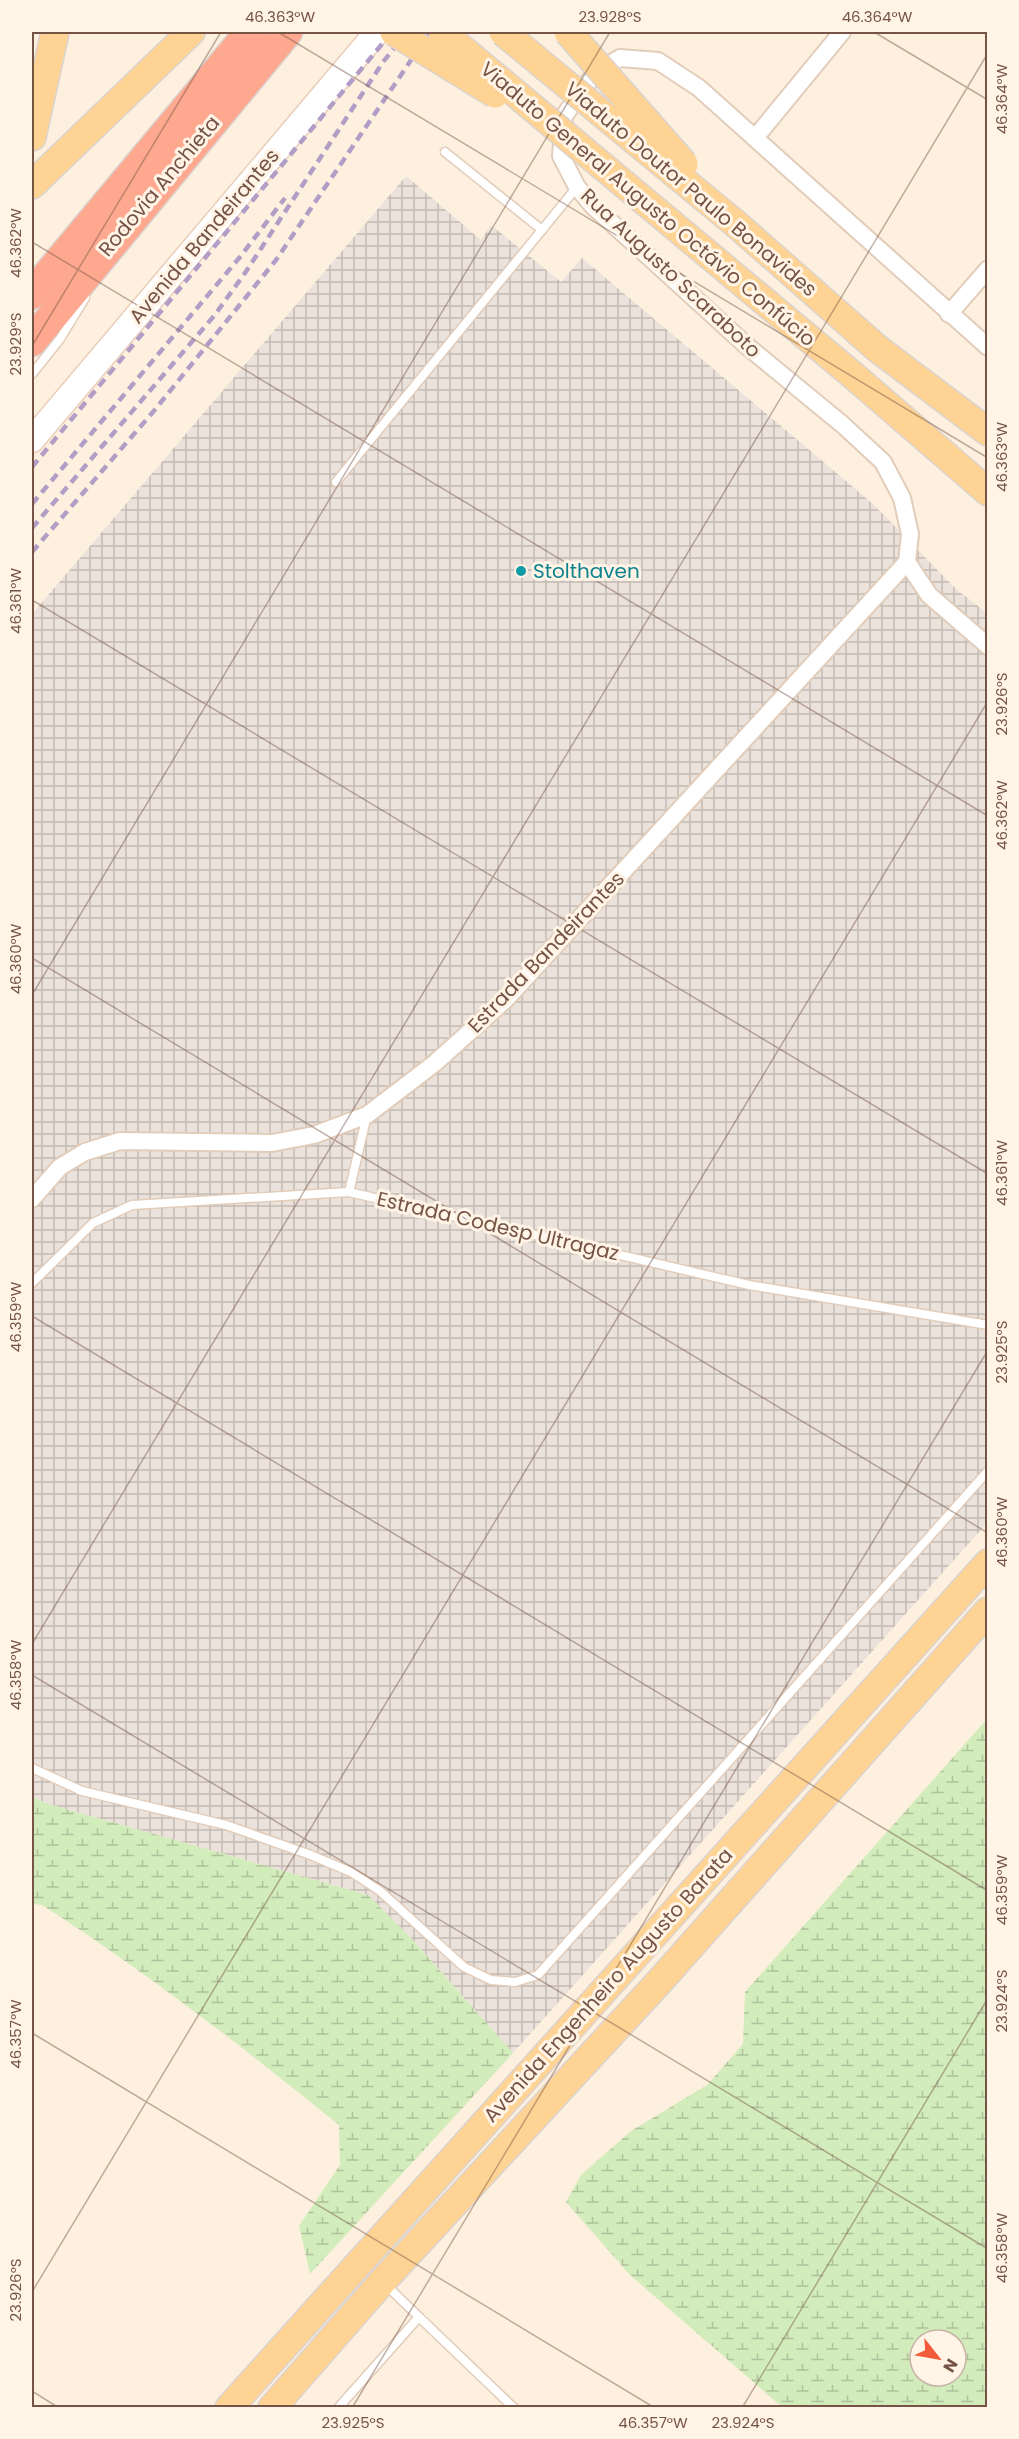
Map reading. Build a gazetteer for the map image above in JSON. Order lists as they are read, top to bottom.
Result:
{
  "streets": {
    "highway": ["Rodovia Anchieta"],
    "main road": [
      "Viaduto Doutor Paulo Bonavides",
      "Viaduto General Augusto Octávio Confúcio",
      "Avenida Bandeirantes",
      "Avenida Engenheiro Augusto Barata"
    ],
    "street": ["Rua Augusto Scaraboto", "Estrada Bandeirantes"],
    "lane": ["Estrada Codesp Ultragaz"]
  },
  "crossings": [
    ["Rua Augusto Scaraboto", "Estrada Bandeirantes"]
  ],
  "places": ["Stolthaven"],
  "north": "bottom right",
  "coordinates": [
    "46.363°W",
    "23.928°S",
    "46.364°W",
    "46.362°W",
    "23.929°S",
    "46.361°W",
    "23.926°S",
    "46.360°W",
    "46.359°W",
    "23.925°S",
    "46.358°W",
    "23.924°S",
    "46.357°W"
  ]
}
